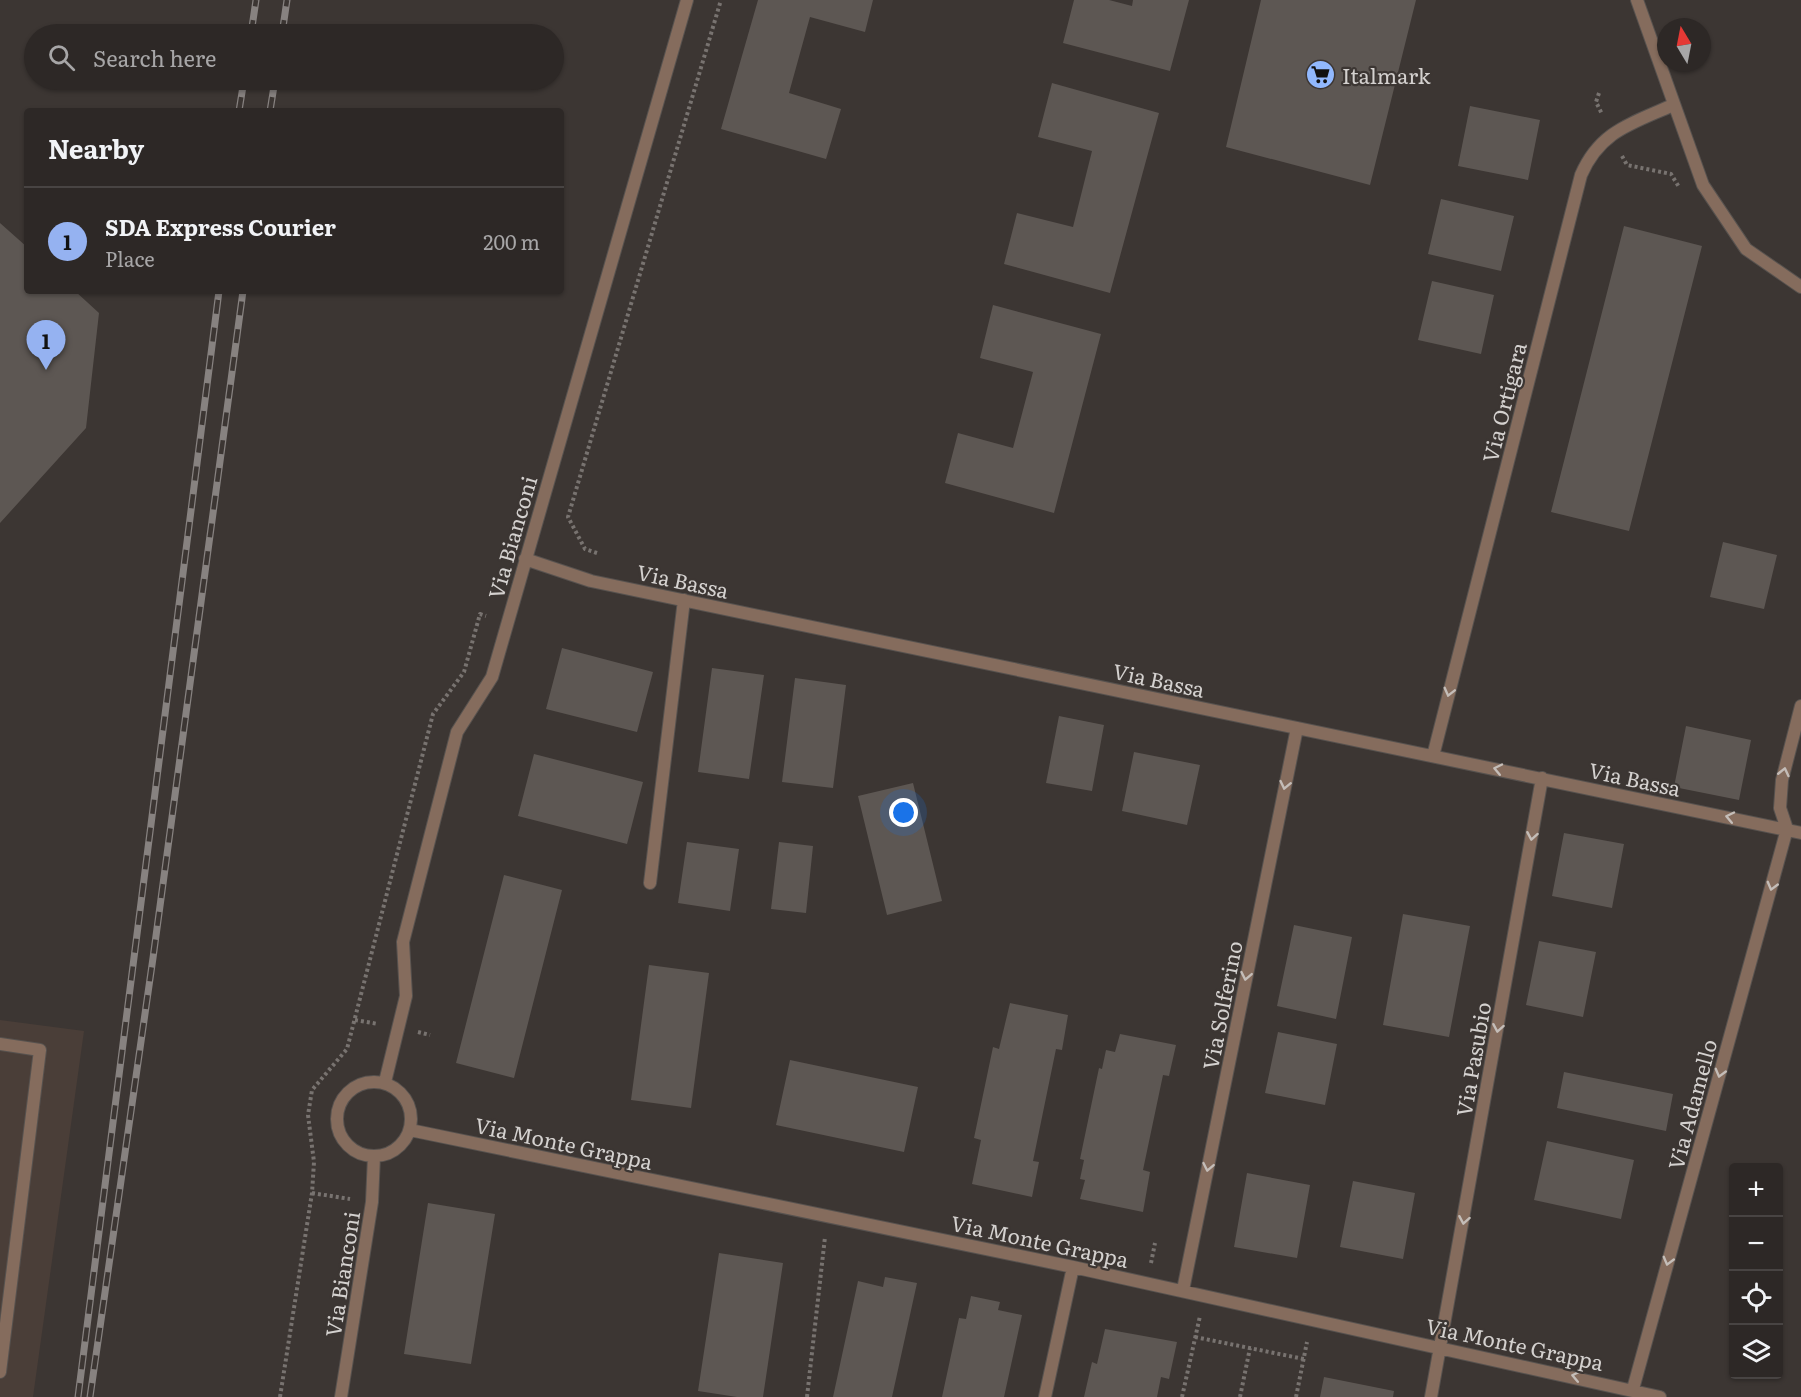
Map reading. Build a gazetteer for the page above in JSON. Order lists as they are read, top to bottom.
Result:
{
  "streets": {
    "street": [
      "Via Ortigara",
      "Via Bianconi",
      "Via Bassa",
      "Via Solferino",
      "Via Pasubio",
      "Via Adamello",
      "Via Monte Grappa"
    ]
  },
  "crossings": [
    ["Via Ortigara", "Via Bassa"],
    ["Via Bianconi", "Via Bassa"],
    ["Via Bianconi", "Via Monte Grappa"],
    ["Via Bassa", "Via Solferino"],
    ["Via Bassa", "Via Pasubio"],
    ["Via Bassa", "Via Adamello"],
    ["Via Solferino", "Via Monte Grappa"],
    ["Via Pasubio", "Via Monte Grappa"],
    ["Via Adamello", "Via Monte Grappa"]
  ],
  "one_way": [
    "Via Ortigara",
    "Via Solferino",
    "Via Pasubio",
    "Via Adamello"
  ],
  "places": {
    "supermarket": ["Italmark"]
  },
  "north": "top",
  "page": {
    "search": "Search here",
    "heading": "Nearby",
    "list": [
      {
        "mark": "1",
        "name": "SDA Express Courier",
        "note": "Place",
        "value": "200 m"
      }
    ],
    "pins": "1",
    "map_buttons": ["+", "−"]
  }
}
